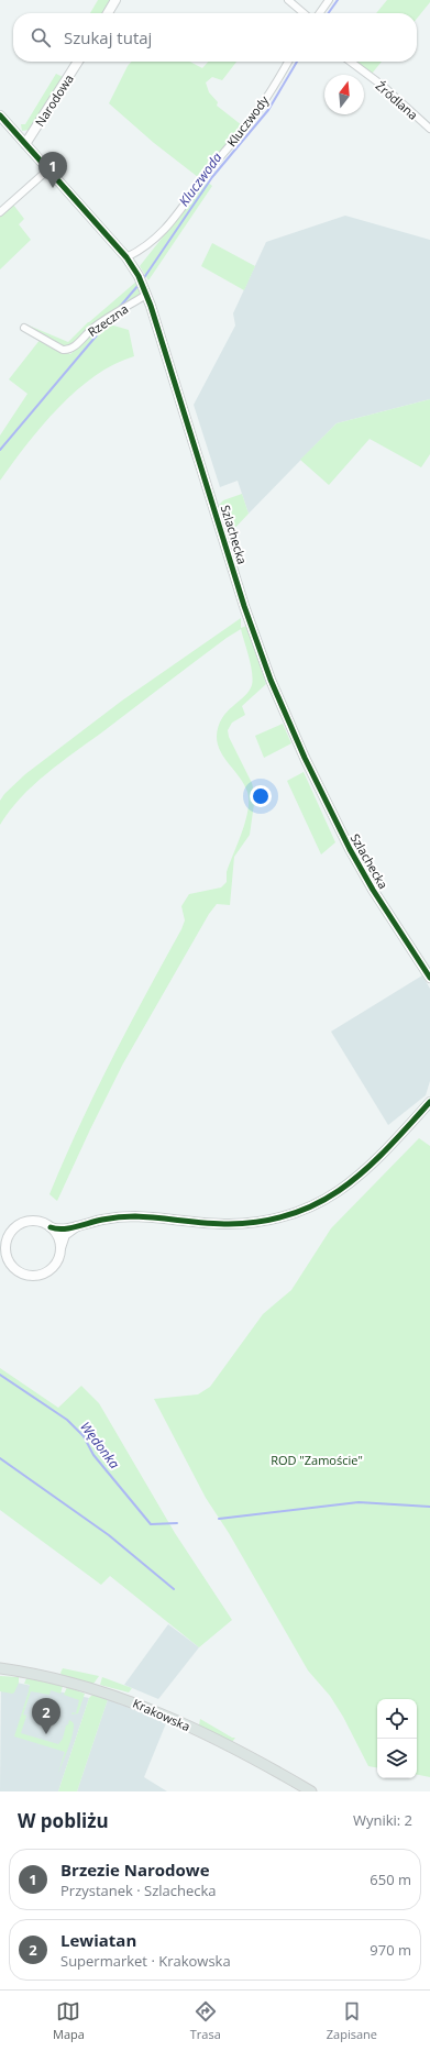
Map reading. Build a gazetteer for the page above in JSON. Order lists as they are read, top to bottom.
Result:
{
  "streets": {
    "main road": ["Krakowska"],
    "street": [
      "Narodowa",
      "Źródlana",
      "Kluczwody",
      "Rzeczna",
      "Szlachecka"
    ]
  },
  "crossings": [
    ["Narodowa", "Szlachecka"],
    ["Kluczwody", "Szlachecka"],
    ["Rzeczna", "Szlachecka"]
  ],
  "water": ["Kluczwoda", "Wędonka"],
  "parks": ["ROD \"Zamoście\""],
  "north": "top",
  "page": {
    "search": "Szukaj tutaj",
    "pins": ["1", "2"],
    "heading": ["W pobliżu", "Wyniki: 2"],
    "list": [
      {
        "mark": "1",
        "name": "Brzezie Narodowe",
        "note": "Przystanek · Szlachecka",
        "value": "650 m"
      },
      {
        "mark": "2",
        "name": "Lewiatan",
        "note": "Supermarket · Krakowska",
        "value": "970 m"
      }
    ],
    "nav": ["Mapa", "Trasa", "Zapisane"]
  }
}
